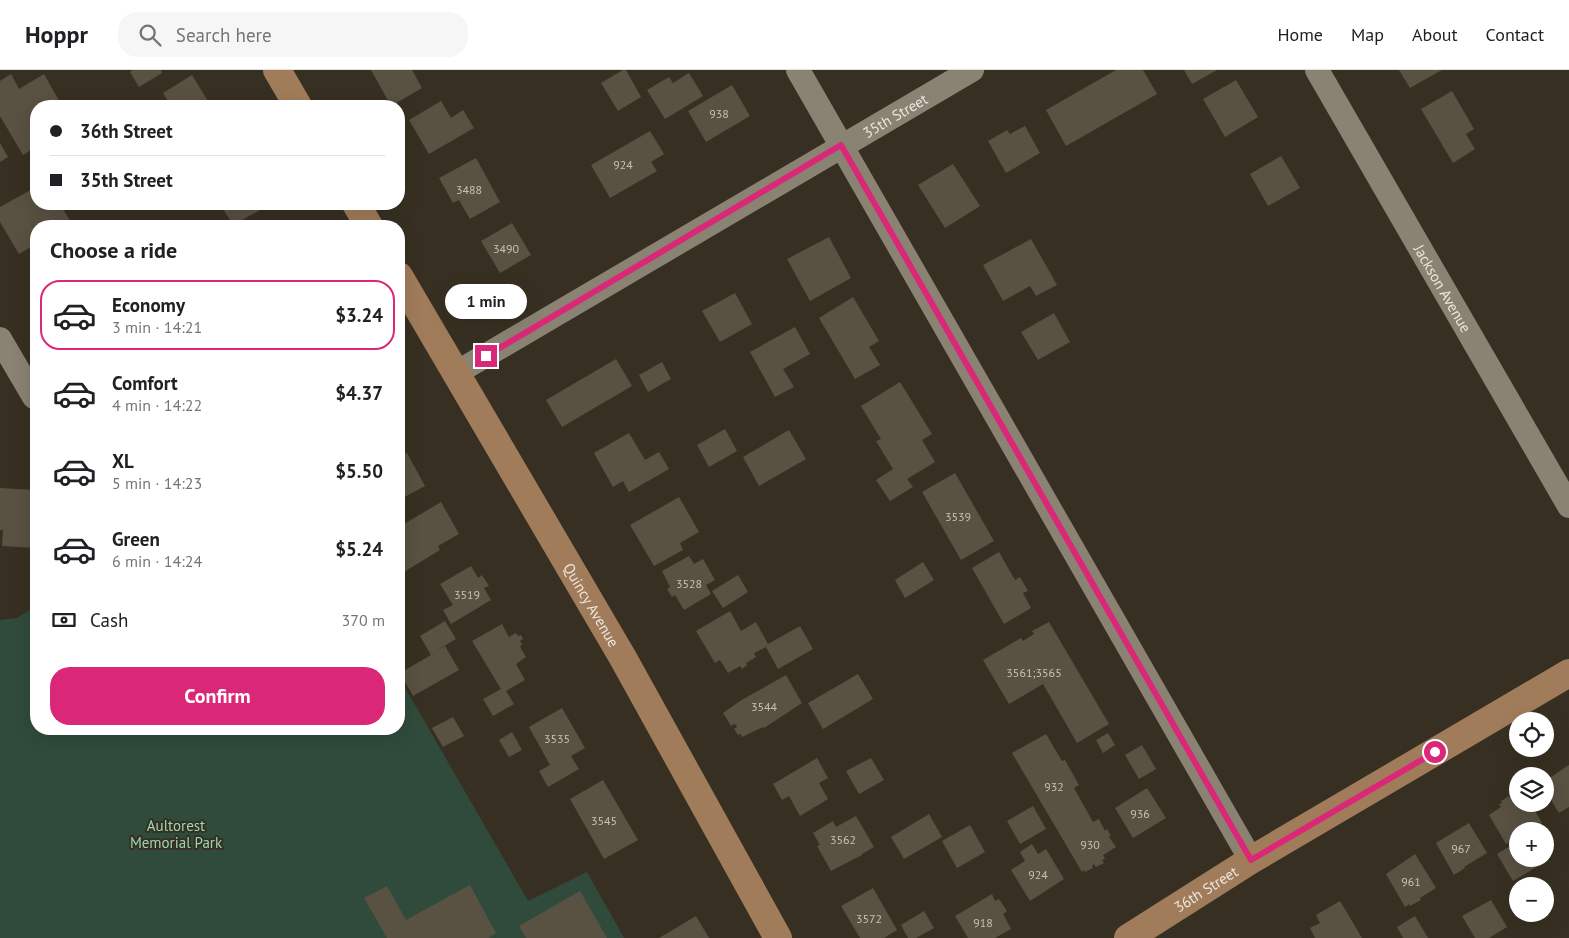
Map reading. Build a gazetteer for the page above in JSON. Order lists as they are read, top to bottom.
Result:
{
  "streets": {
    "street": [
      "35th Street",
      "Jackson Avenue",
      "Quincy Avenue",
      "36th Street"
    ]
  },
  "crossings": [
    ["35th Street", "Quincy Avenue"]
  ],
  "parks": ["Aultorest Memorial Park"],
  "house_numbers": [
    "938",
    "924",
    "3488",
    "3490",
    "3539",
    "3528",
    "3519",
    "3561;3565",
    "3544",
    "3535",
    "932",
    "936",
    "3545",
    "3562",
    "930",
    "967",
    "924",
    "961",
    "3572",
    "918"
  ],
  "page": {
    "header": "Hoppr",
    "search": "Search here",
    "nav": [
      "Home",
      "Map",
      "About",
      "Contact"
    ],
    "banner": ["36th Street", "35th Street"],
    "heading": "Choose a ride",
    "list": [
      {
        "name": "Economy",
        "note": "3 min · 14:21",
        "value": "$3.24"
      },
      {
        "name": "Comfort",
        "note": "4 min · 14:22",
        "value": "$4.37"
      },
      {
        "name": "XL",
        "note": "5 min · 14:23",
        "value": "$5.50"
      },
      {
        "name": "Green",
        "note": "6 min · 14:24",
        "value": "$5.24"
      }
    ],
    "bubble": "1 min",
    "pay": ["Cash", "370 m"],
    "buttons": "Confirm",
    "map_buttons": ["+", "−"]
  }
}
